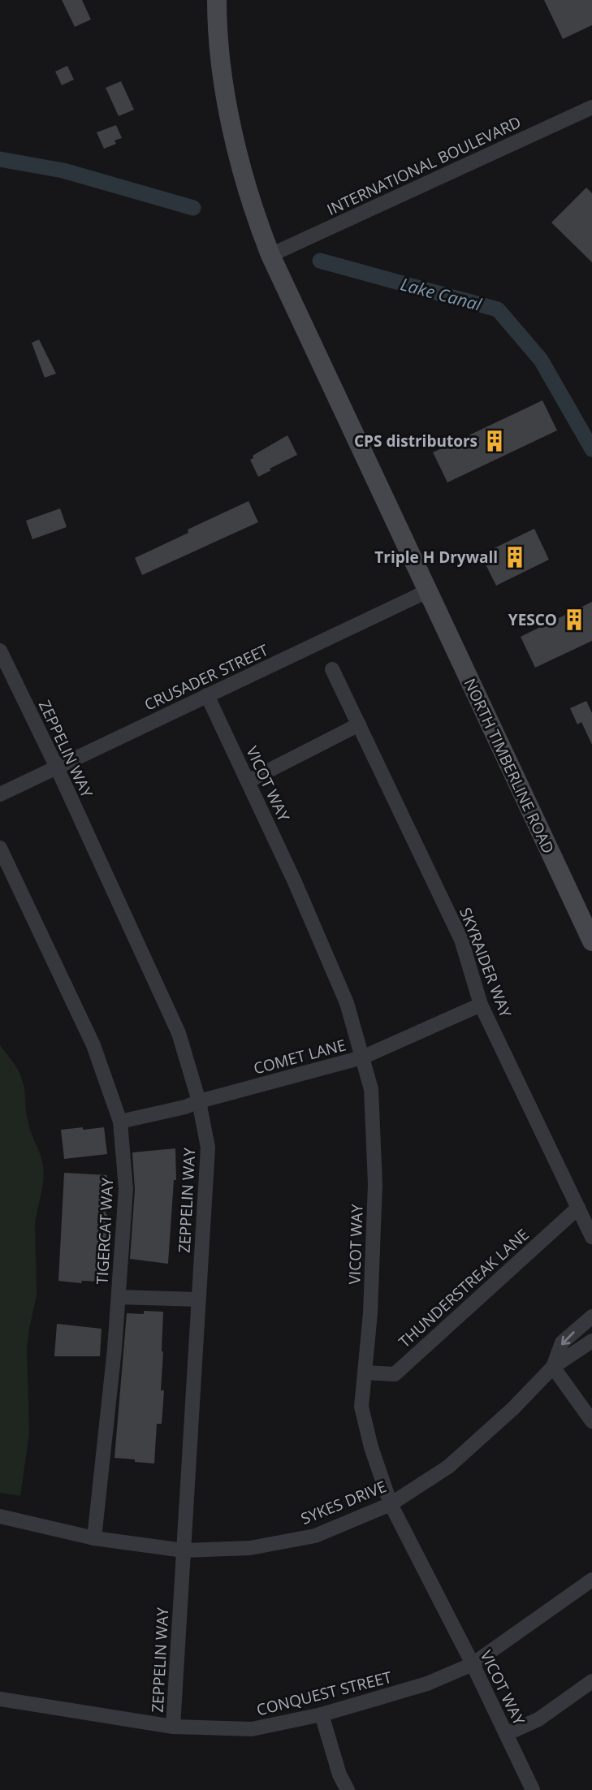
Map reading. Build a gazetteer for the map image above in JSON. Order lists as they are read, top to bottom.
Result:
{
  "streets": {
    "main road": ["NORTH TIMBERLINE ROAD"],
    "street": [
      "INTERNATIONAL BOULEVARD",
      "CRUSADER STREET",
      "ZEPPELIN WAY",
      "VICOT WAY",
      "SKYRAIDER WAY",
      "COMET LANE",
      "TIGERCAT WAY",
      "THUNDERSTREAK LANE",
      "SYKES DRIVE",
      "CONQUEST STREET"
    ]
  },
  "crossings": [
    ["INTERNATIONAL BOULEVARD", "NORTH TIMBERLINE ROAD"],
    ["CRUSADER STREET", "ZEPPELIN WAY"],
    ["CRUSADER STREET", "NORTH TIMBERLINE ROAD"],
    ["CRUSADER STREET", "VICOT WAY"],
    ["ZEPPELIN WAY", "COMET LANE"],
    ["ZEPPELIN WAY", "SYKES DRIVE"],
    ["ZEPPELIN WAY", "CONQUEST STREET"],
    ["VICOT WAY", "COMET LANE"],
    ["VICOT WAY", "THUNDERSTREAK LANE"],
    ["VICOT WAY", "SYKES DRIVE"],
    ["VICOT WAY", "CONQUEST STREET"],
    ["SKYRAIDER WAY", "COMET LANE"],
    ["SKYRAIDER WAY", "THUNDERSTREAK LANE"],
    ["COMET LANE", "TIGERCAT WAY"],
    ["TIGERCAT WAY", "SYKES DRIVE"]
  ],
  "water": ["Lake Canal"],
  "places": {
    "building": ["CPS distributors", "Triple H Drywall", "YESCO"]
  }
}
